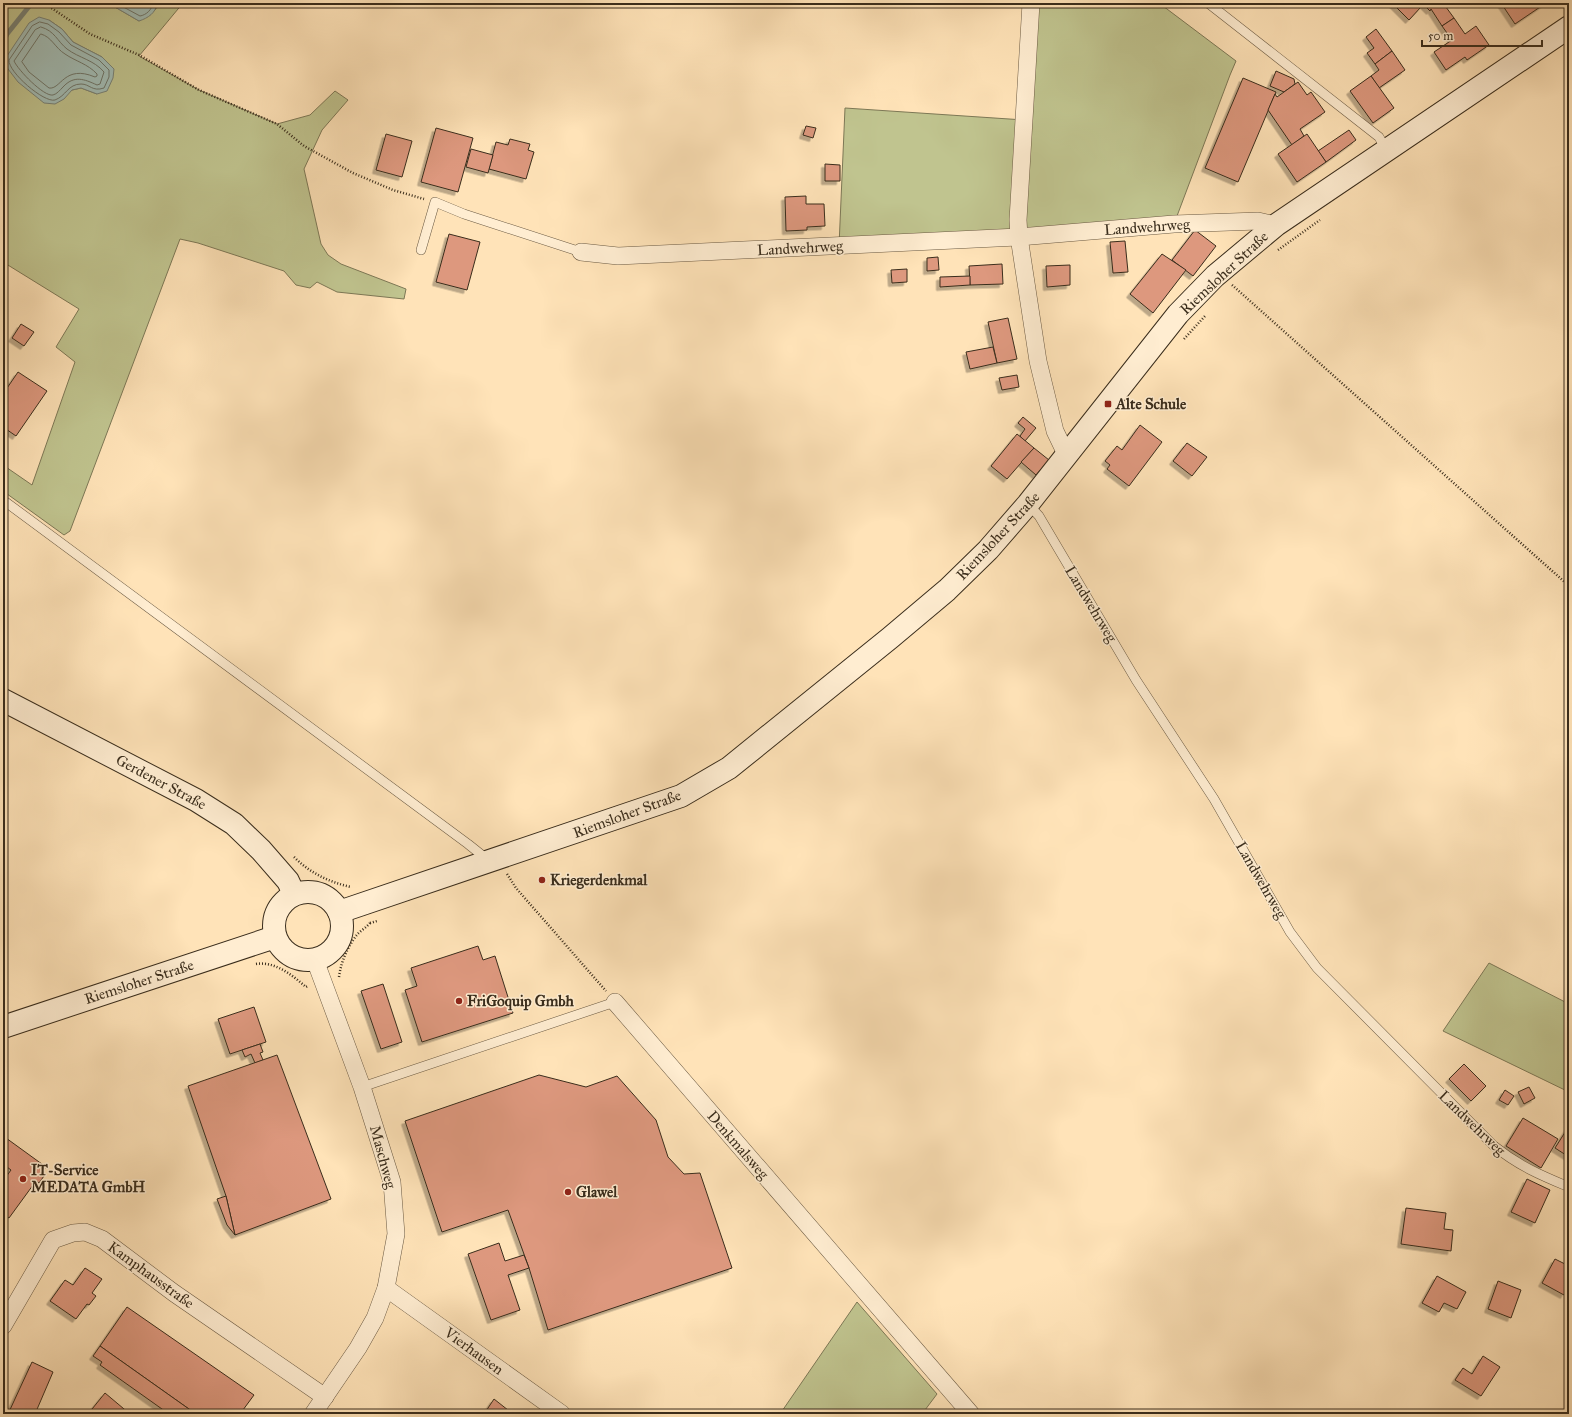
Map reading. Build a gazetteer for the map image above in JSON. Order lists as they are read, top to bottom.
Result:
{
  "streets": {
    "main road": ["Riemsloher Straße", "Gerdener Straße"],
    "street": [
      "Landwehrweg",
      "Denkmalsweg",
      "Maschweg",
      "Kamphausstraße",
      "Vierhausen"
    ]
  },
  "crossings": [
    ["Landwehrweg", "Riemsloher Straße"],
    ["Riemsloher Straße", "Gerdener Straße"],
    ["Riemsloher Straße", "Maschweg"],
    ["Gerdener Straße", "Maschweg"],
    ["Maschweg", "Kamphausstraße"],
    ["Maschweg", "Vierhausen"]
  ],
  "places": {
    "transit": ["Alte Schule"],
    "other": [
      "Kriegerdenkmal",
      "FriGoquip Gmbh",
      "IT-Service MEDATA GmbH",
      "Glawel"
    ]
  },
  "scale_bar": "50 m"
}
